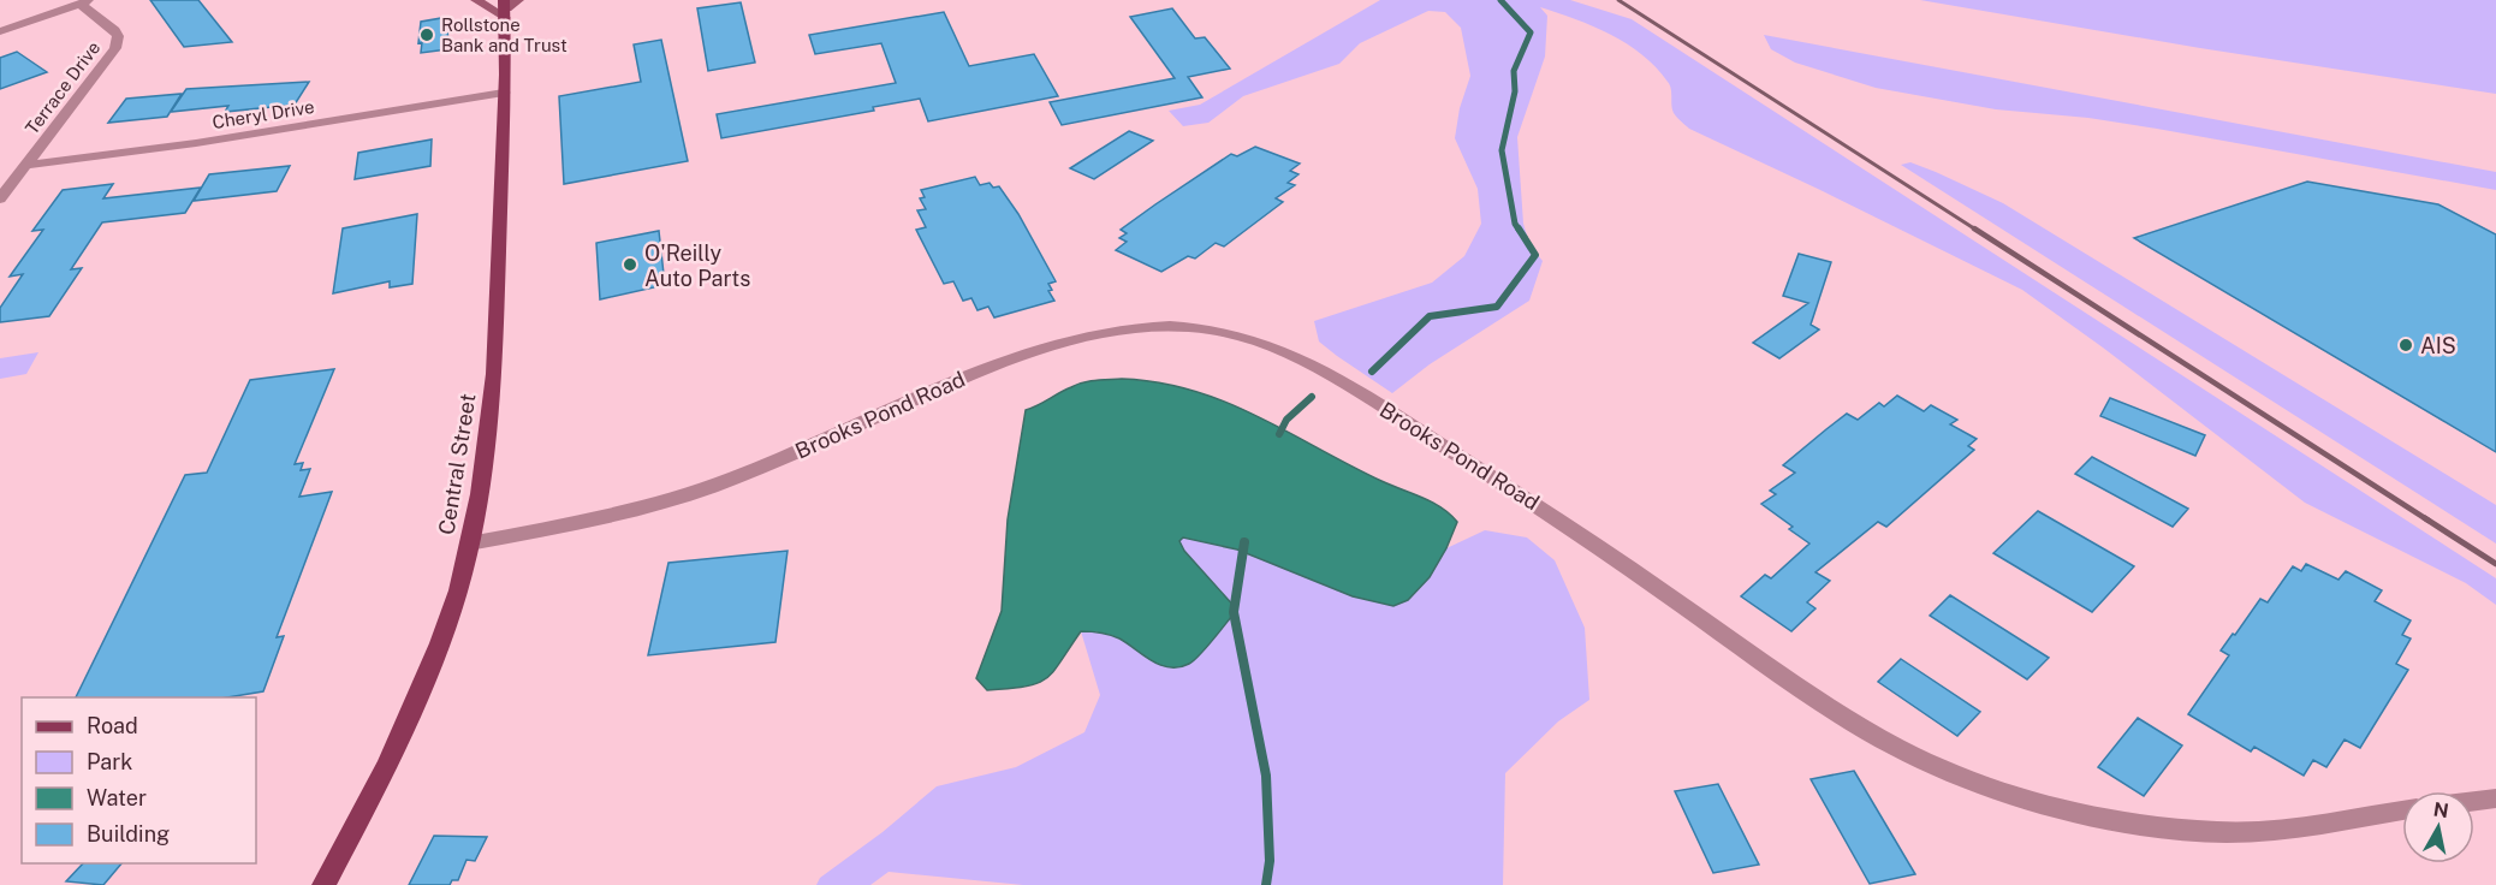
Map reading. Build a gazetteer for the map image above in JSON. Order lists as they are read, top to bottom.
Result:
{
  "streets": {
    "main road": ["Central Street"],
    "street": ["Terrace Drive", "Cheryl Drive", "Brooks Pond Road"]
  },
  "crossings": [
    ["Terrace Drive", "Cheryl Drive"],
    ["Cheryl Drive", "Central Street"],
    ["Brooks Pond Road", "Central Street"]
  ],
  "places": ["Rollstone Bank and Trust", "O'Reilly Auto Parts", "AIS"],
  "legend": [
    "Road",
    "Park",
    "Water",
    "Building"
  ],
  "north": "top"
}
